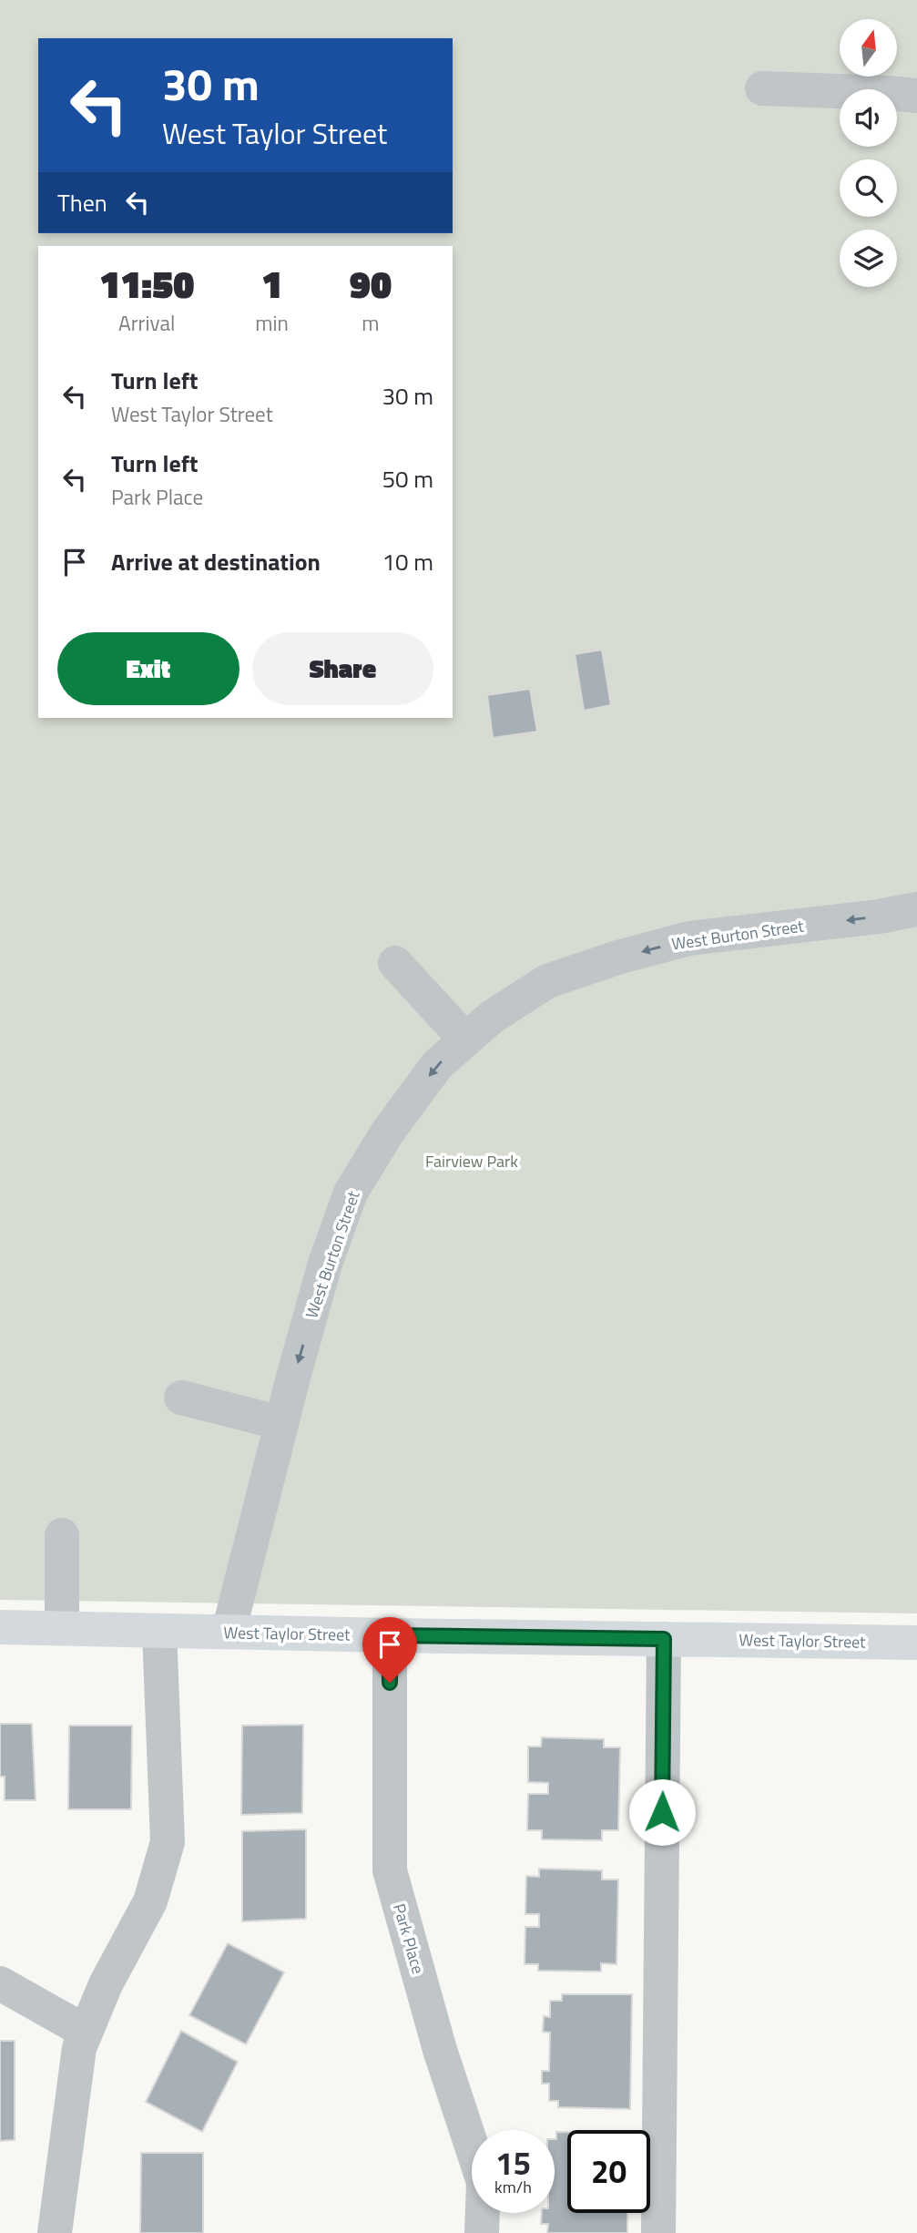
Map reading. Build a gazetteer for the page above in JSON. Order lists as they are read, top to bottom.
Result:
{
  "streets": {
    "main road": ["West Taylor Street"],
    "street": ["West Burton Street", "Park Place"]
  },
  "crossings": [
    ["West Burton Street", "West Taylor Street"],
    ["West Taylor Street", "Park Place"]
  ],
  "one_way": ["West Burton Street"],
  "parks": ["Fairview Park"],
  "north": "top",
  "page": {
    "turn": ["30 m", "West Taylor Street"],
    "then": "Then",
    "eta": [
      "11:50",
      "Arrival",
      "1",
      "min",
      "90",
      "m"
    ],
    "list": [
      {
        "name": "Turn left",
        "note": "West Taylor Street",
        "value": "30 m"
      },
      {
        "name": "Turn left",
        "note": "Park Place",
        "value": "50 m"
      },
      {
        "name": "Arrive at destination",
        "value": "10 m"
      }
    ],
    "buttons": ["Exit", "Share"],
    "speed": "15 km/h",
    "limit": "20"
  }
}
